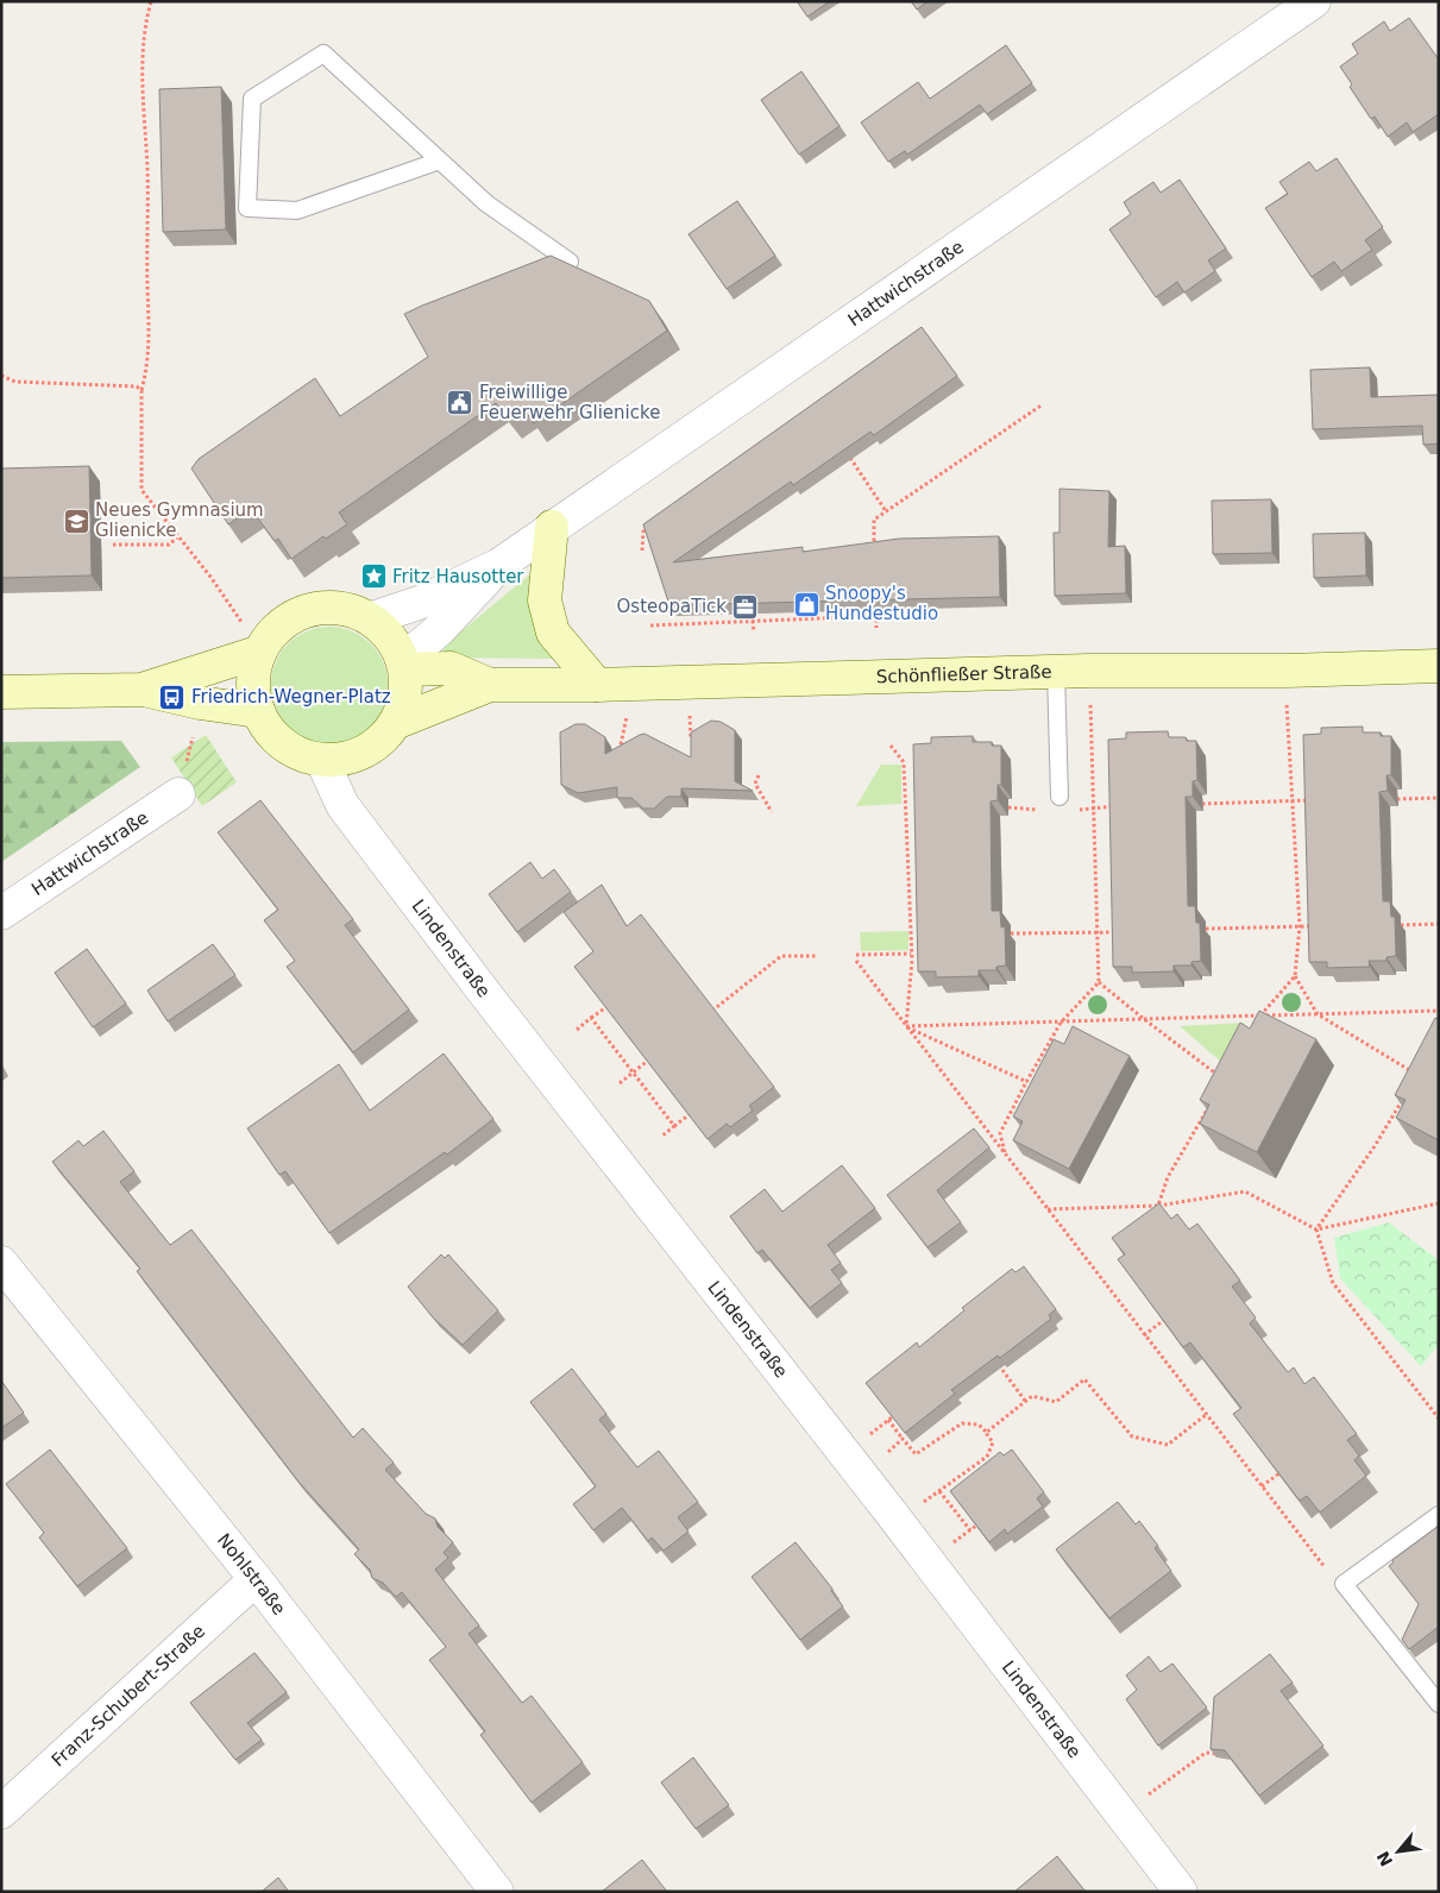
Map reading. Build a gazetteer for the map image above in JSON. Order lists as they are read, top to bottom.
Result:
{
  "streets": {
    "main road": ["Schönfließer Straße"],
    "street": [
      "Hattwichstraße",
      "Lindenstraße",
      "Nohlstraße",
      "Franz-Schubert-Straße"
    ]
  },
  "crossings": [
    ["Hattwichstraße", "Schönfließer Straße"],
    ["Hattwichstraße", "Lindenstraße"],
    ["Schönfließer Straße", "Lindenstraße"],
    ["Nohlstraße", "Franz-Schubert-Straße"]
  ],
  "places": {
    "public building": ["Freiwillige Feuerwehr Glienicke"],
    "school or university": ["Neues Gymnasium Glienicke"],
    "place": ["Fritz Hausotter"],
    "shop": ["Snoopy's Hundestudio"],
    "office": ["OsteopaTick"],
    "bus stop": ["Friedrich-Wegner-Platz"]
  },
  "north": "bottom left"
}
